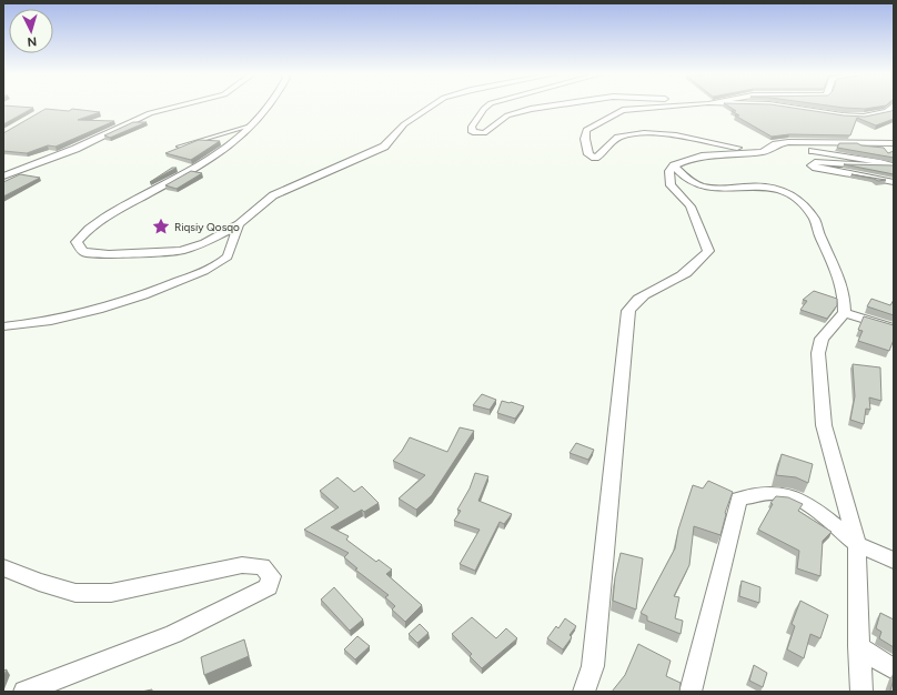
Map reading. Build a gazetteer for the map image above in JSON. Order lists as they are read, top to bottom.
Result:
{
  "places": {
    "place": ["Riqsiy Qosqo"]
  },
  "north": "bottom"
}
